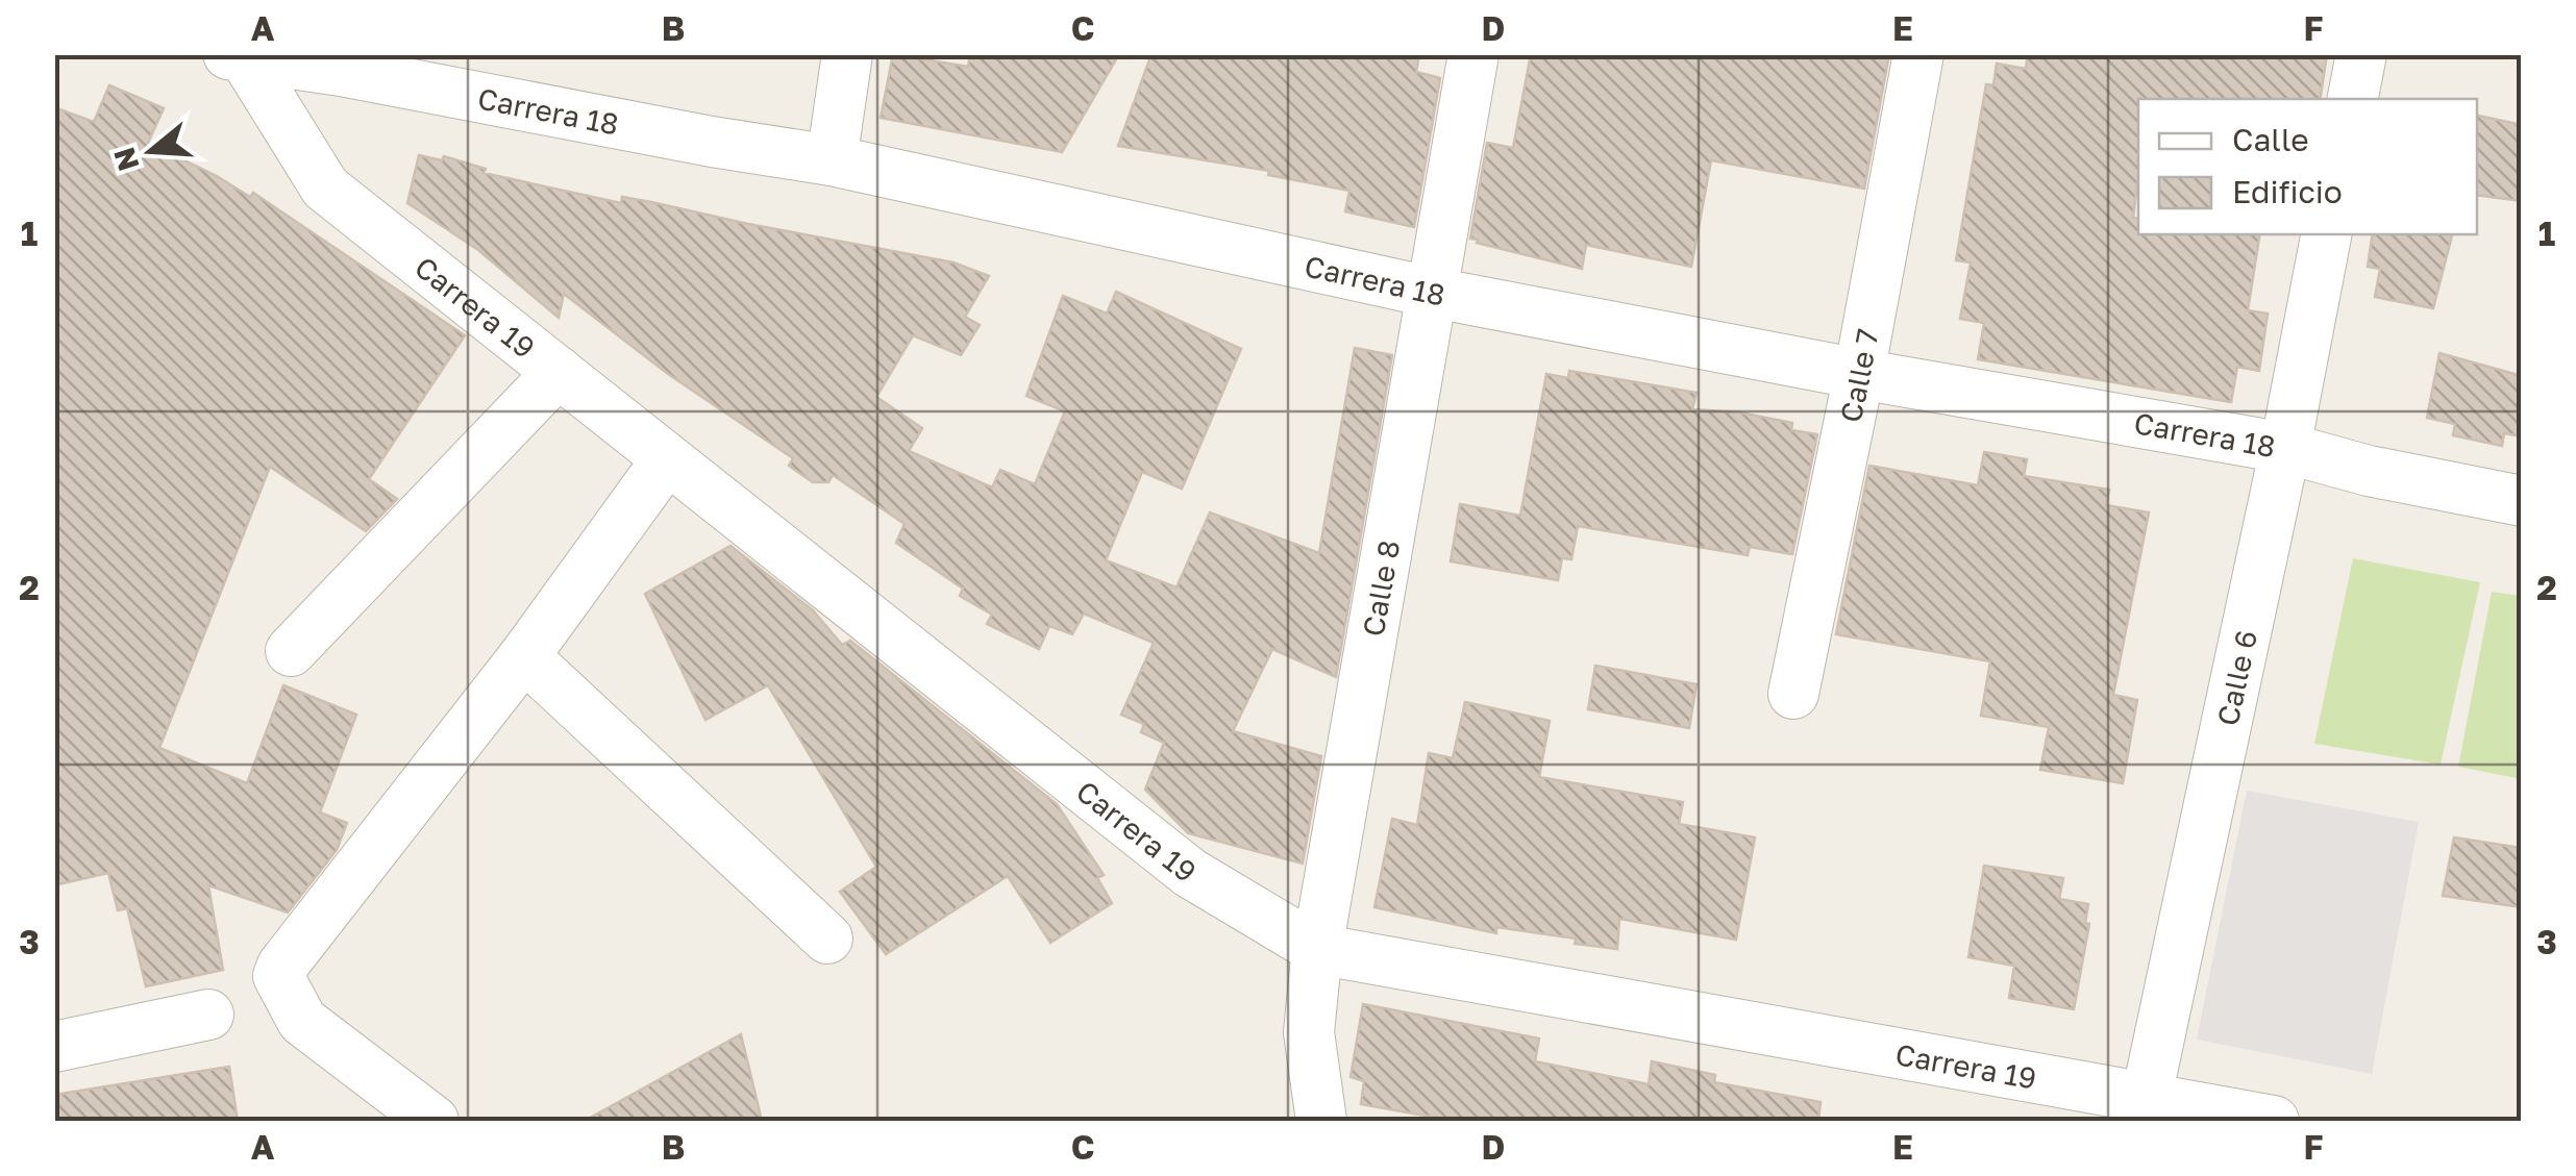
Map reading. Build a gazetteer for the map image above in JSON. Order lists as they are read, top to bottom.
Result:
{
  "streets": {
    "street": [
      "Carrera 18",
      "Carrera 19",
      "Calle 7",
      "Calle 8",
      "Calle 6"
    ]
  },
  "crossings": [
    ["Carrera 18", "Carrera 19"],
    ["Carrera 18", "Calle 7"],
    ["Carrera 18", "Calle 8"],
    ["Carrera 18", "Calle 6"],
    ["Carrera 19", "Calle 8"],
    ["Carrera 19", "Calle 6"]
  ],
  "legend": ["Calle", "Edificio"],
  "north": "left",
  "grid": {
    "columns": [
      "A",
      "B",
      "C",
      "D",
      "E",
      "F"
    ],
    "rows": ["1", "2", "3"]
  }
}
